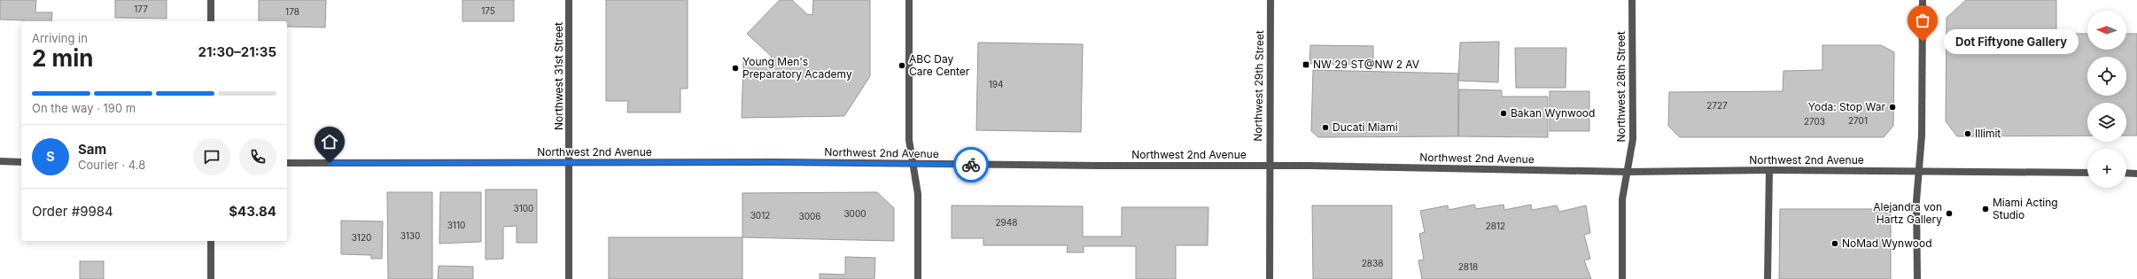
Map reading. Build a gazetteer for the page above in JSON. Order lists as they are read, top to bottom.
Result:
{
  "streets": {
    "street": [
      "Northwest 31st Street",
      "Northwest 29th Street",
      "Northwest 28th Street",
      "Northwest 2nd Avenue"
    ]
  },
  "crossings": [
    ["Northwest 31st Street", "Northwest 2nd Avenue"],
    ["Northwest 29th Street", "Northwest 2nd Avenue"],
    ["Northwest 28th Street", "Northwest 2nd Avenue"]
  ],
  "places": {
    "other": [
      "Dot Fiftyone Gallery",
      "ABC Day Care Center",
      "Young Men's Preparatory Academy",
      "Yoda: Stop War",
      "Bakan Wynwood",
      "Ducati Miami",
      "Illimit",
      "Miami Acting Studio",
      "Alejandra von Hartz Gallery",
      "NoMad Wynwood"
    ],
    "transit": ["NW 29 ST@NW 2 AV"]
  },
  "house_numbers": [
    "177",
    "175",
    "178",
    "194",
    "2727",
    "2701",
    "2703",
    "3100",
    "3000",
    "3012",
    "3006",
    "2948",
    "3110",
    "2812",
    "3130",
    "3120",
    "2838",
    "2818"
  ],
  "north": "left",
  "page": {
    "map_buttons": "+",
    "heading": ["2 min", "Arriving in", "21:30–21:35"],
    "panel": [
      "Sam",
      "Courier · 4.8",
      "Order #9984",
      "$43.84"
    ],
    "bubble": "Dot Fiftyone Gallery",
    "bar": "On the way · 190 m",
    "round": "S"
  }
}
